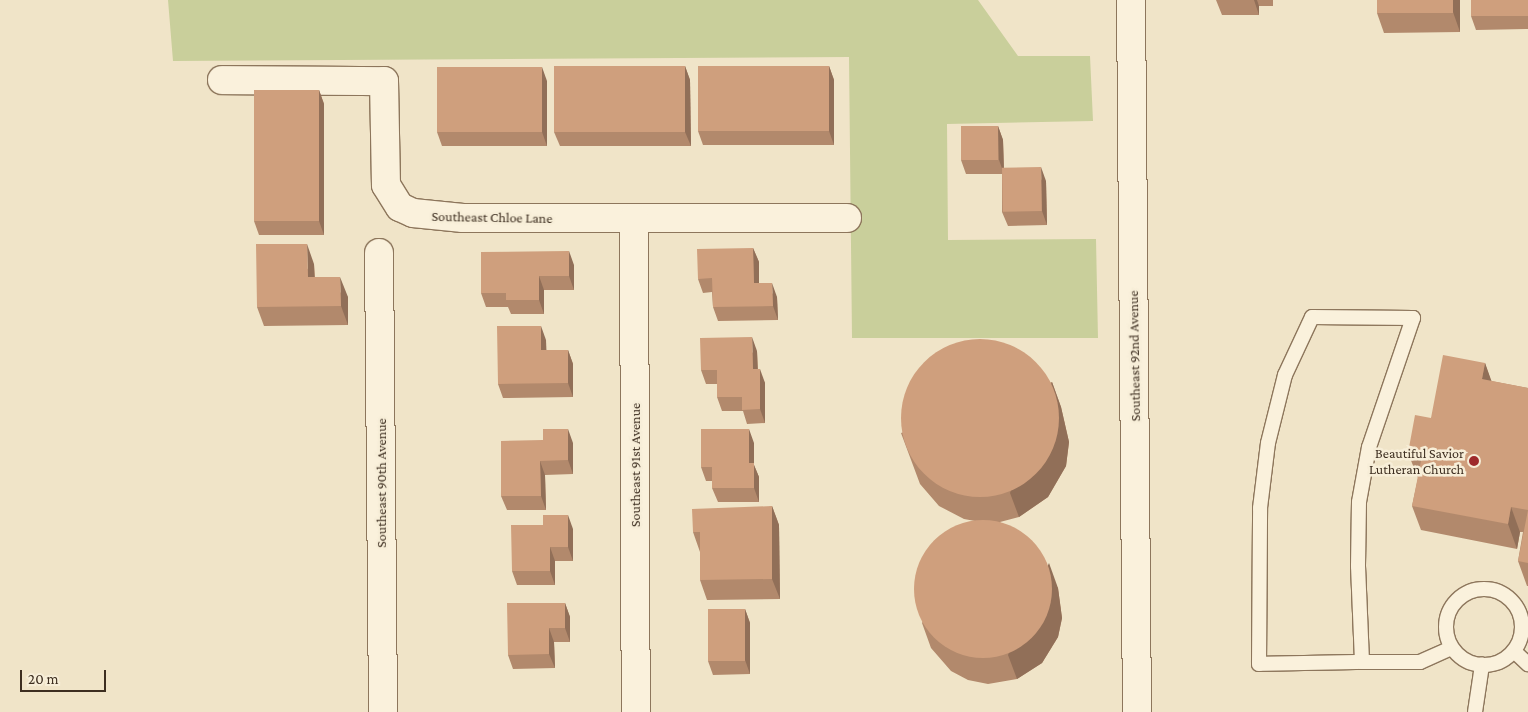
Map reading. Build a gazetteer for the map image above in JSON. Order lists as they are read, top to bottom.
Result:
{
  "streets": {
    "street": [
      "Southeast Chloe Lane",
      "Southeast 92nd Avenue",
      "Southeast 91st Avenue",
      "Southeast 90th Avenue"
    ]
  },
  "crossings": [
    ["Southeast Chloe Lane", "Southeast 91st Avenue"]
  ],
  "places": ["Beautiful Savior Lutheran Church"],
  "scale_bar": "20 m"
}
